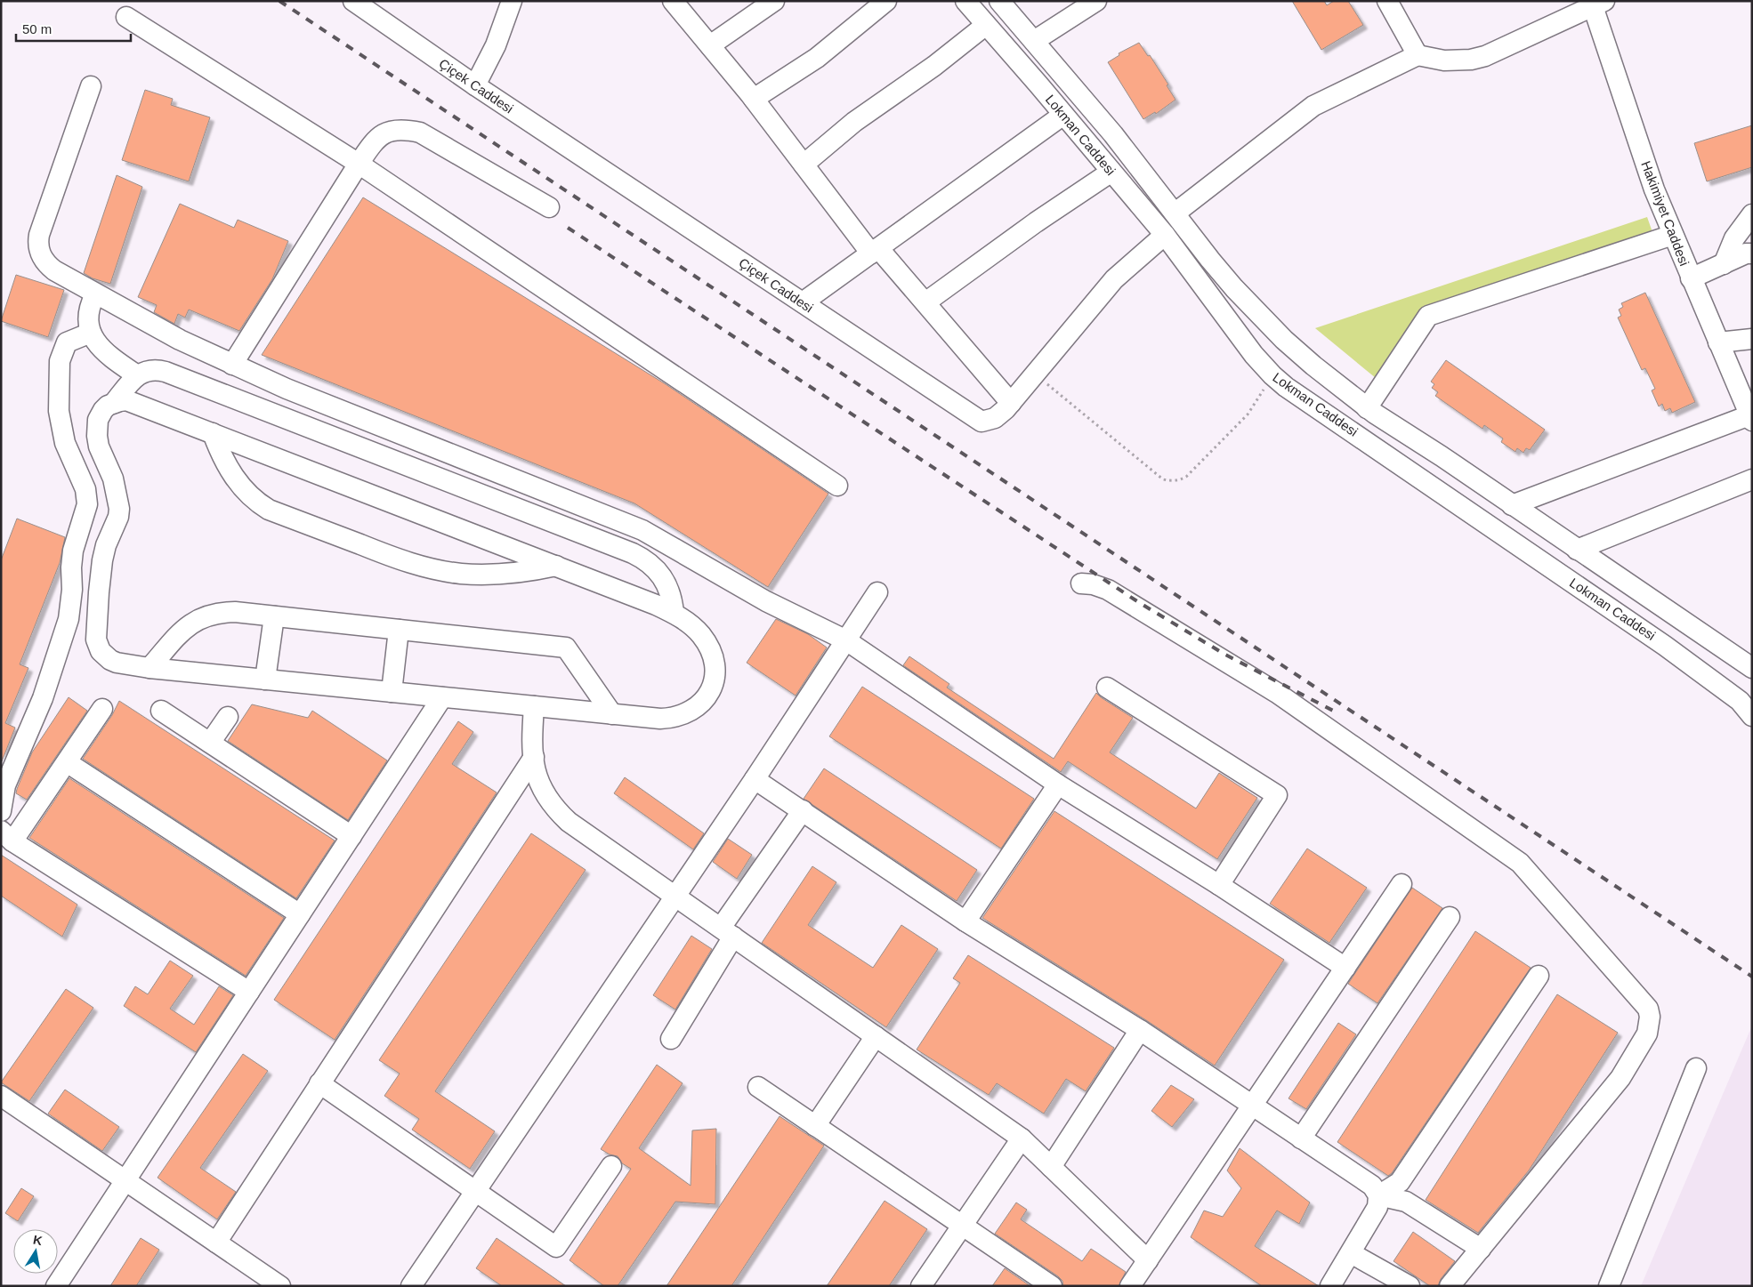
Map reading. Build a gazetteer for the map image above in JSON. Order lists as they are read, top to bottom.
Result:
{
  "streets": {
    "street": ["Çiçek Caddesi", "Lokman Caddesi", "Hakimiyet Caddesi"]
  },
  "crossings": [
    ["Çiçek Caddesi", "Lokman Caddesi"]
  ],
  "scale_bar": "50 m",
  "north": "top"
}
